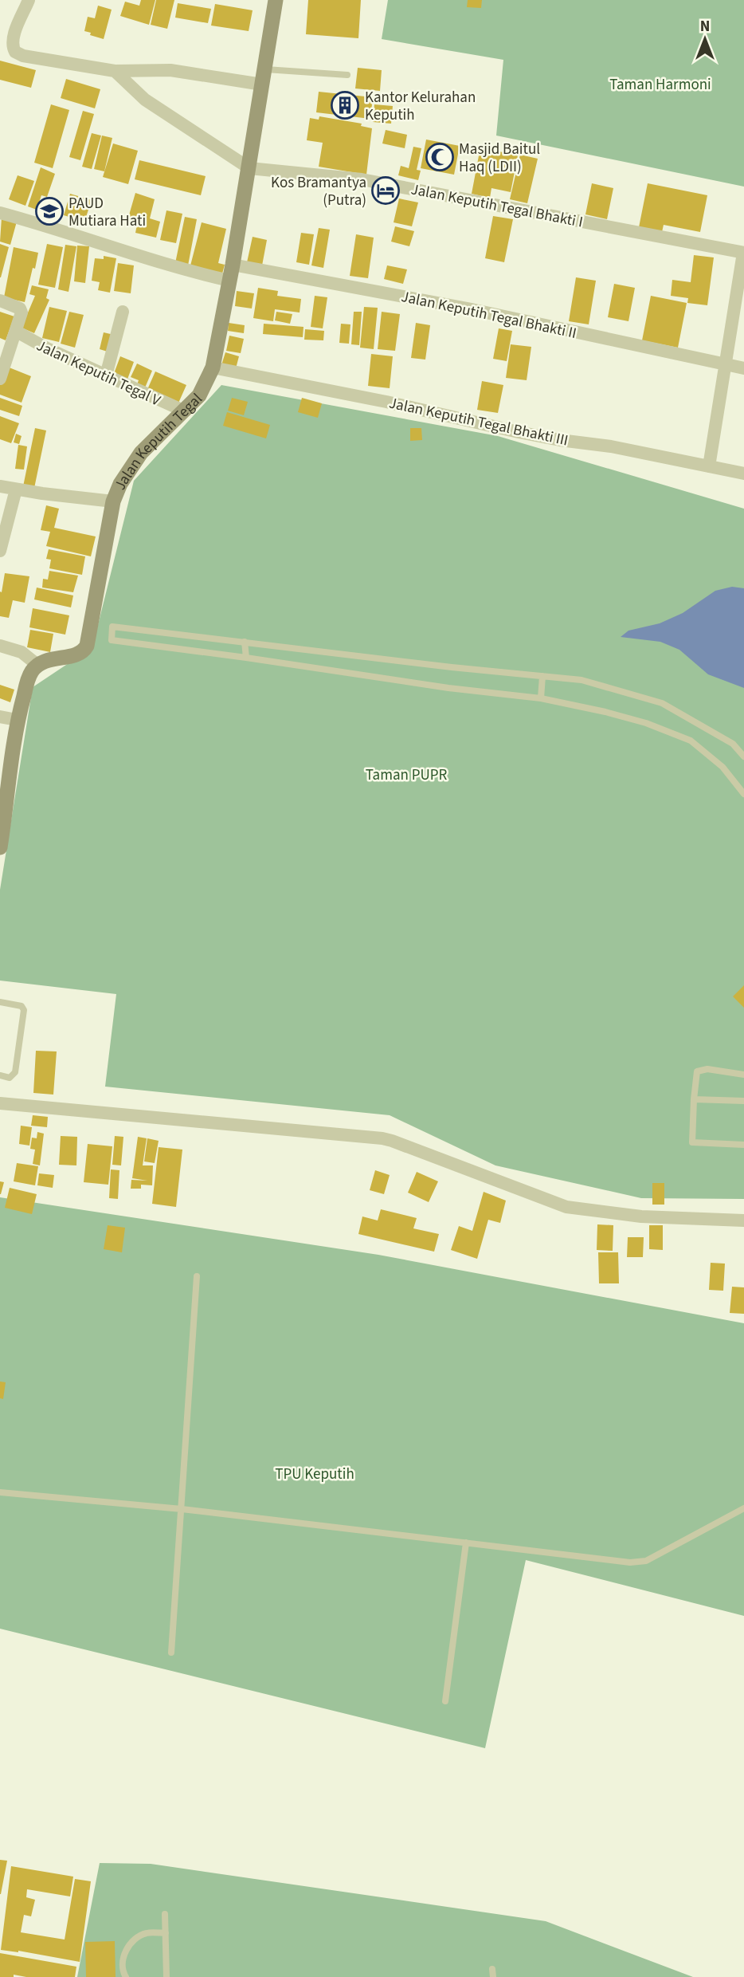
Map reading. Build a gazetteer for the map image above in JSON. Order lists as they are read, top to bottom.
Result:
{
  "streets": {
    "main road": ["Jalan Keputih Tegal"],
    "street": [
      "Jalan Keputih Tegal Bhakti I",
      "Jalan Keputih Tegal Bhakti II",
      "Jalan Keputih Tegal V",
      "Jalan Keputih Tegal Bhakti III"
    ]
  },
  "crossings": [
    ["Jalan Keputih Tegal Bhakti I", "Jalan Keputih Tegal"],
    ["Jalan Keputih Tegal Bhakti II", "Jalan Keputih Tegal"],
    ["Jalan Keputih Tegal V", "Jalan Keputih Tegal"],
    ["Jalan Keputih Tegal Bhakti III", "Jalan Keputih Tegal"]
  ],
  "parks": ["Taman Harmoni", "Taman PUPR", "TPU Keputih"],
  "places": {
    "building": ["Kantor Kelurahan Keputih"],
    "mosque": ["Masjid Baitul Haq (LDII)"],
    "hotel": ["Kos Bramantya (Putra)"],
    "school or university": ["PAUD Mutiara Hati"]
  },
  "north": "top"
}
